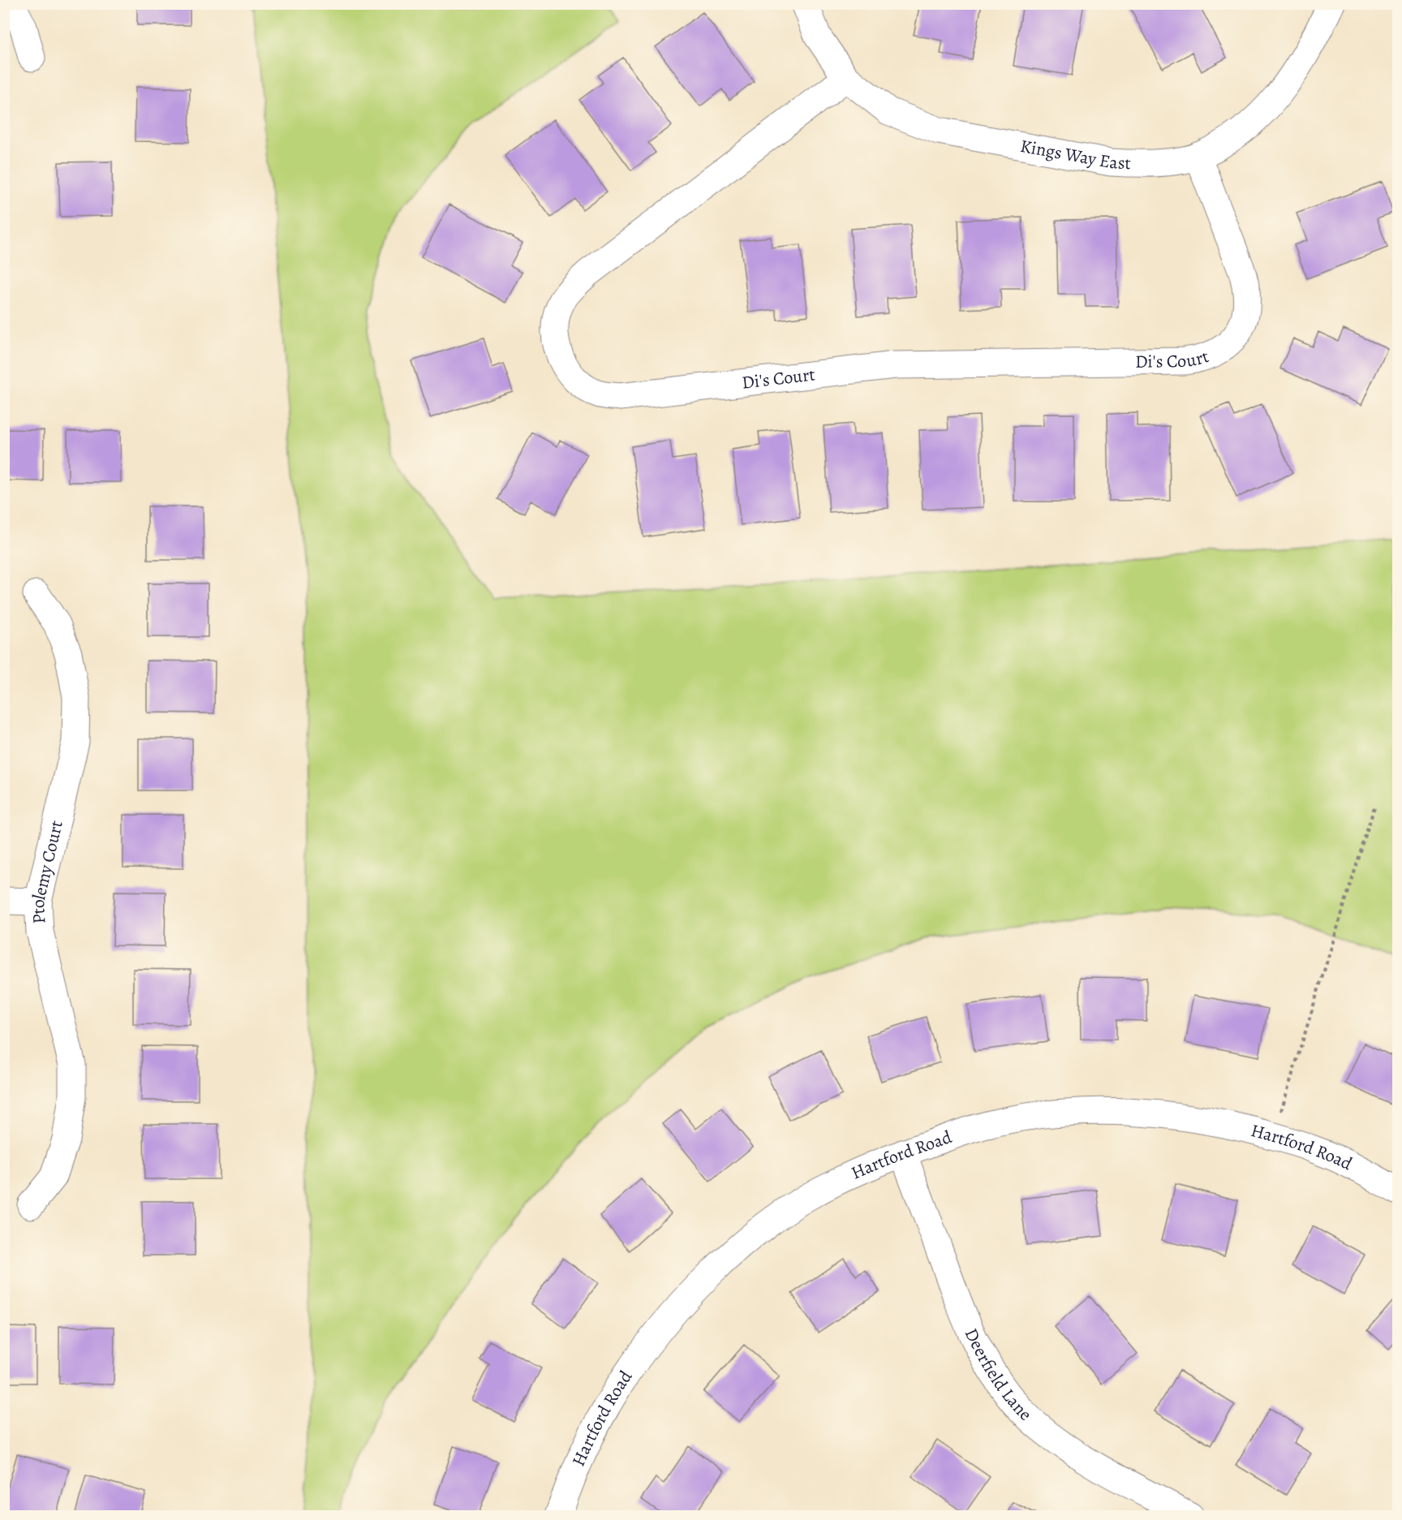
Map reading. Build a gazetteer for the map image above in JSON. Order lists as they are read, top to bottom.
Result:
{
  "streets": {
    "street": [
      "Kings Way East",
      "Di's Court",
      "Ptolemy Court",
      "Hartford Road",
      "Deerfield Lane"
    ]
  },
  "crossings": [
    ["Kings Way East", "Di's Court"],
    ["Hartford Road", "Deerfield Lane"]
  ]
}
